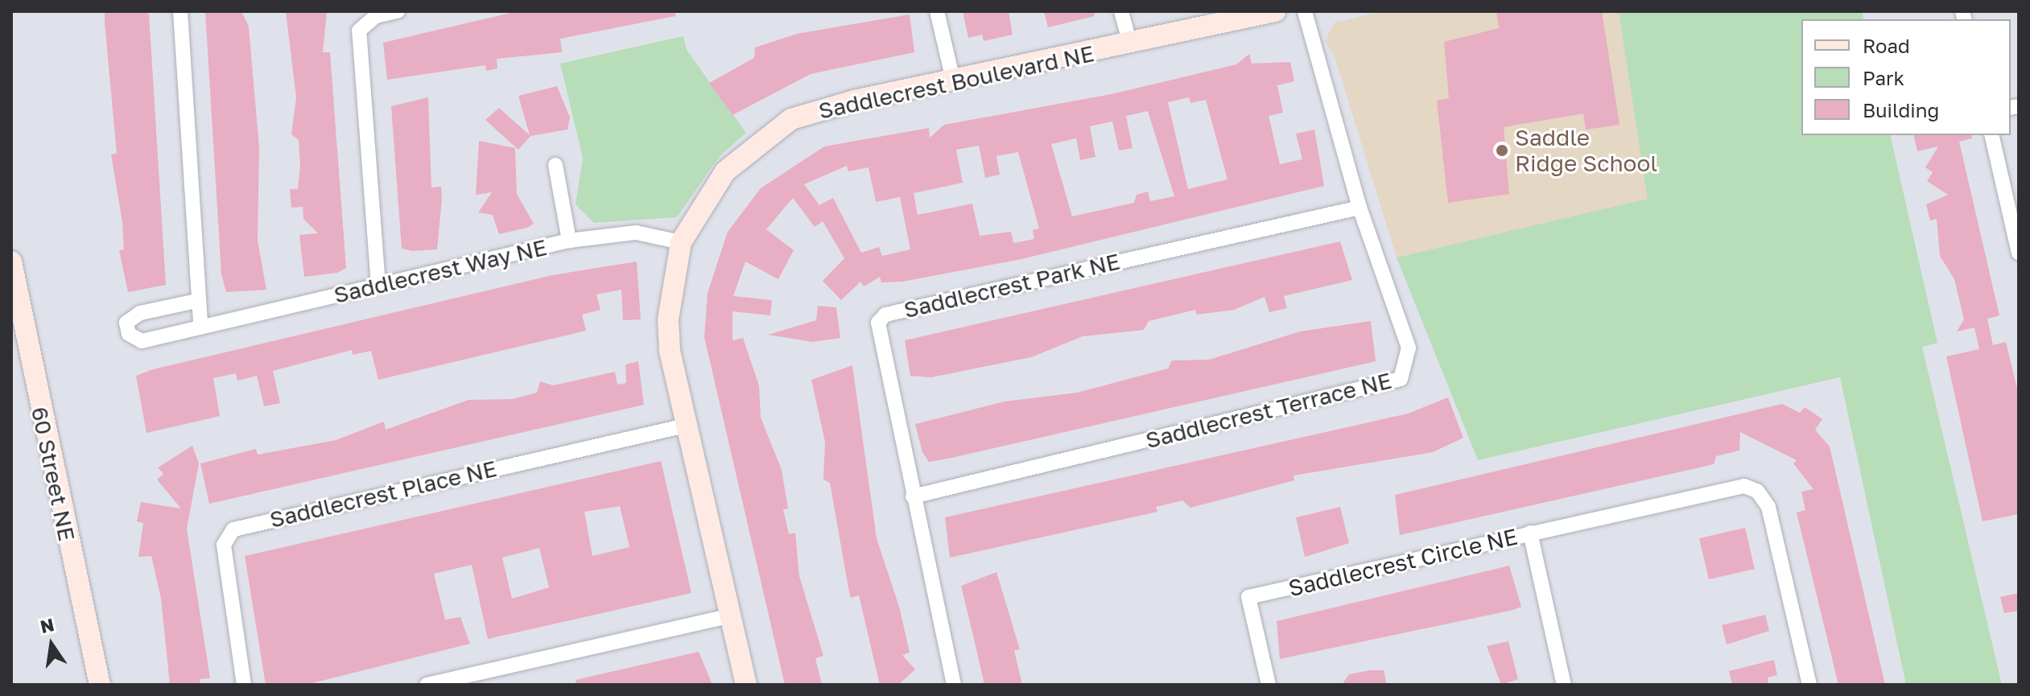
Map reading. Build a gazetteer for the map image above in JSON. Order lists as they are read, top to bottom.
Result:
{
  "streets": {
    "street": [
      "Saddlecrest Boulevard NE",
      "Saddlecrest Way NE",
      "Saddlecrest Park NE",
      "Saddlecrest Terrace NE",
      "60 Street NE",
      "Saddlecrest Place NE",
      "Saddlecrest Circle NE"
    ]
  },
  "crossings": [
    ["Saddlecrest Boulevard NE", "Saddlecrest Way NE"],
    ["Saddlecrest Boulevard NE", "Saddlecrest Place NE"],
    ["Saddlecrest Park NE", "Saddlecrest Terrace NE"]
  ],
  "places": ["Saddle Ridge School"],
  "legend": ["Road", "Park", "Building"],
  "north": "top"
}
